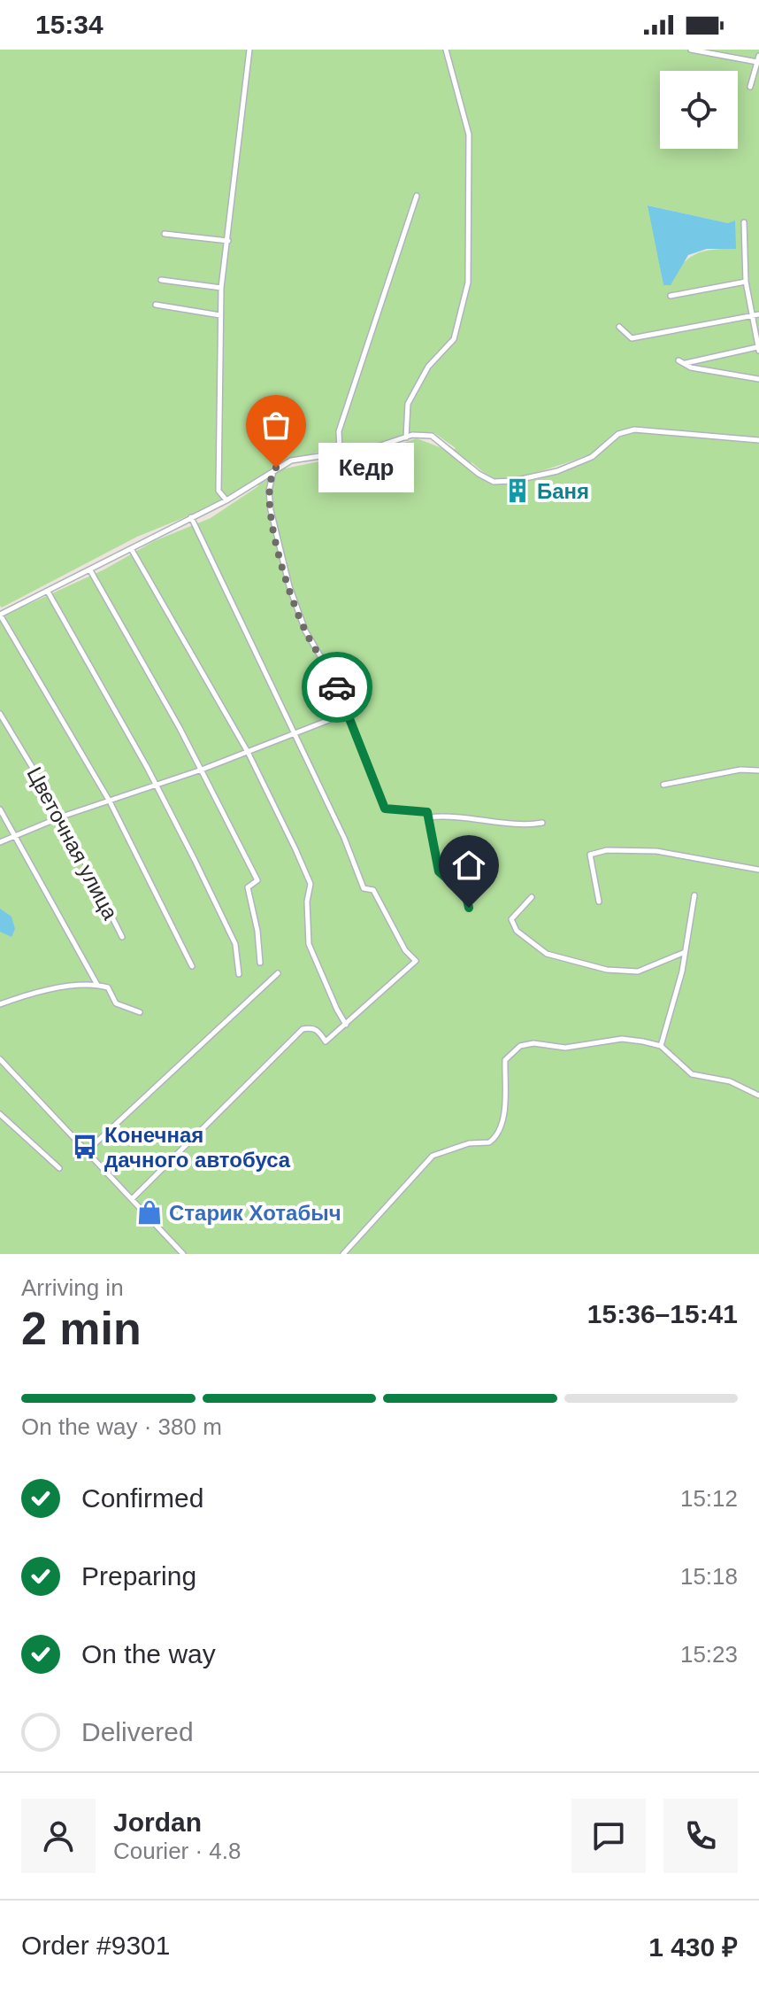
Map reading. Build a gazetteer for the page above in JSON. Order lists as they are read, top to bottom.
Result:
{
  "streets": {
    "street": ["Цветочная улица"]
  },
  "places": {
    "other": ["Кедр"],
    "building": ["Баня"],
    "bus stop": ["Конечная дачного автобуса"],
    "shop": ["Старик Хотабыч"]
  },
  "page": {
    "status": "15:34",
    "bubble": "Кедр",
    "heading": ["2 min", "Arriving in", "15:36–15:41"],
    "panel": [
      "Jordan",
      "Courier · 4.8",
      "Order #9301",
      "1 430 ₽"
    ],
    "bar": "On the way · 380 m",
    "list": [
      ["Confirmed", "15:12"],
      ["Preparing", "15:18"],
      ["On the way", "15:23"],
      "Delivered"
    ]
  }
}
